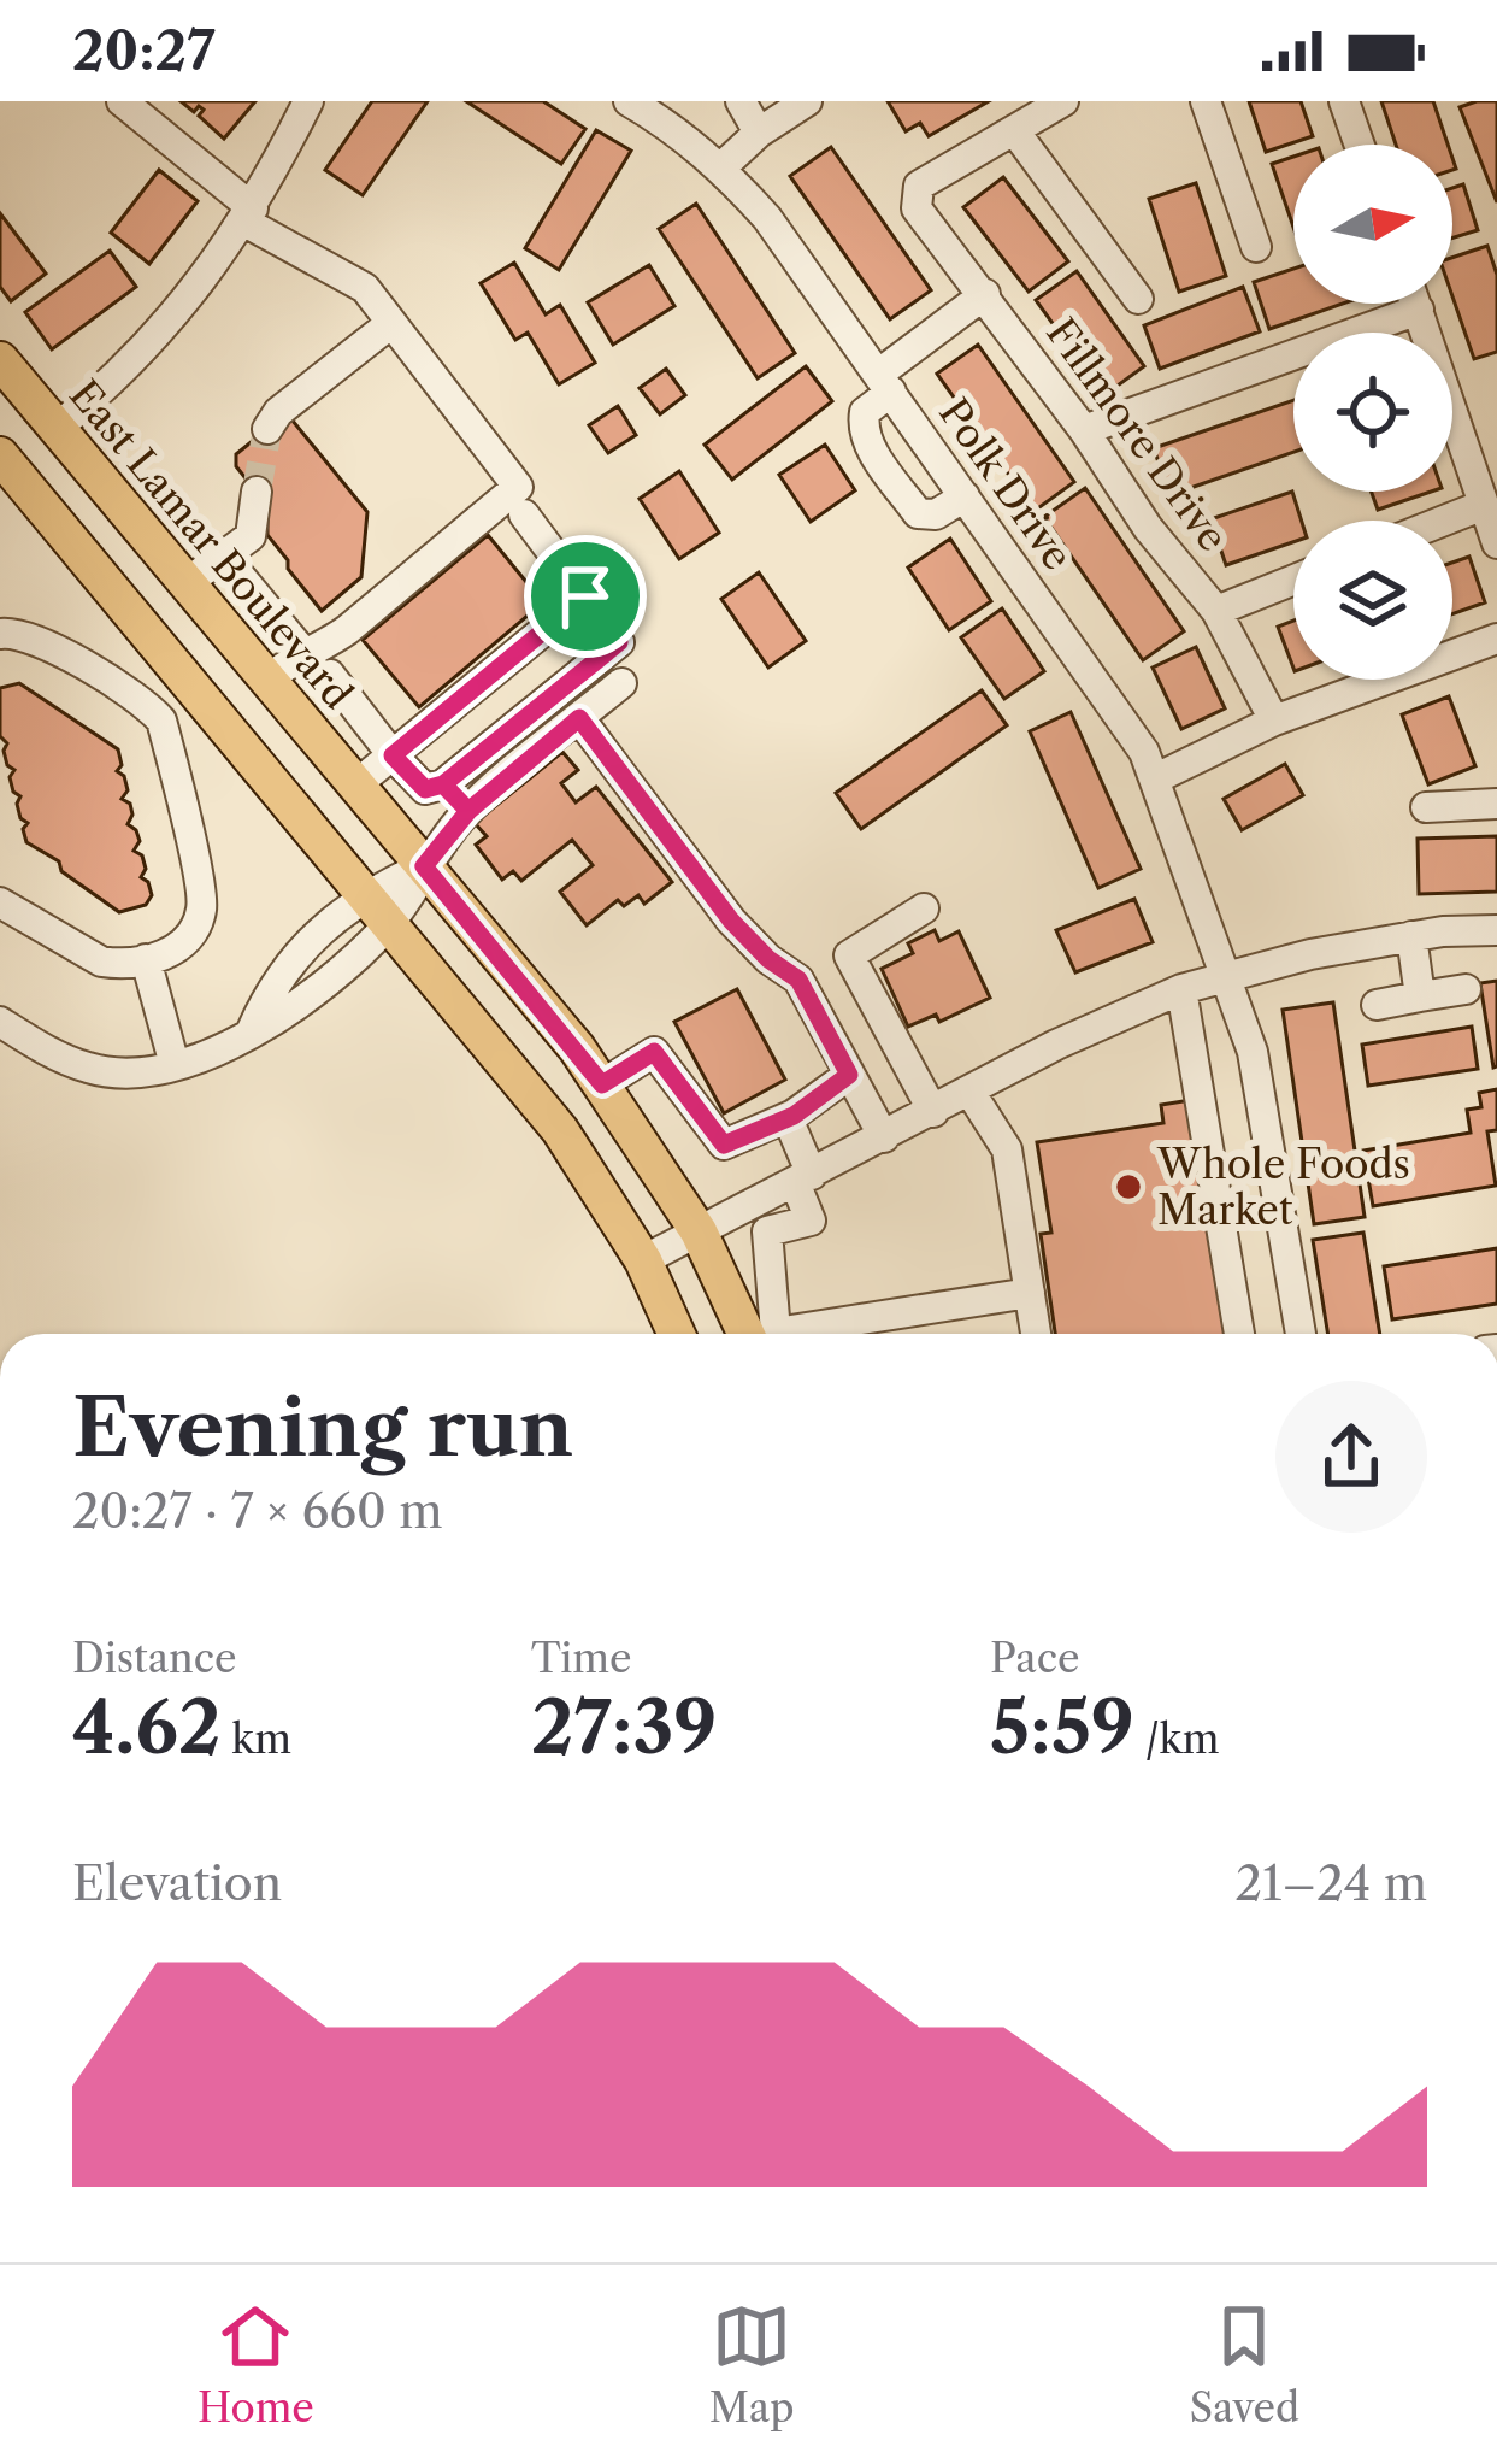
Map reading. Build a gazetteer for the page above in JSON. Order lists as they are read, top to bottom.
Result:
{
  "streets": {
    "main road": ["East Lamar Boulevard"],
    "street": ["Fillmore Drive", "Polk Drive"]
  },
  "places": ["Whole Foods Market"],
  "north": "right",
  "page": {
    "status": "20:27",
    "heading": ["Evening run", "20:27 · 7 × 660 m"],
    "stats": [
      ["Distance", "4.62 km"],
      ["Time", "27:39"],
      ["Pace", "5:59 /km"]
    ],
    "chart": ["Elevation", "21–24 m"],
    "tabs": ["Home", "Map", "Saved"]
  }
}
